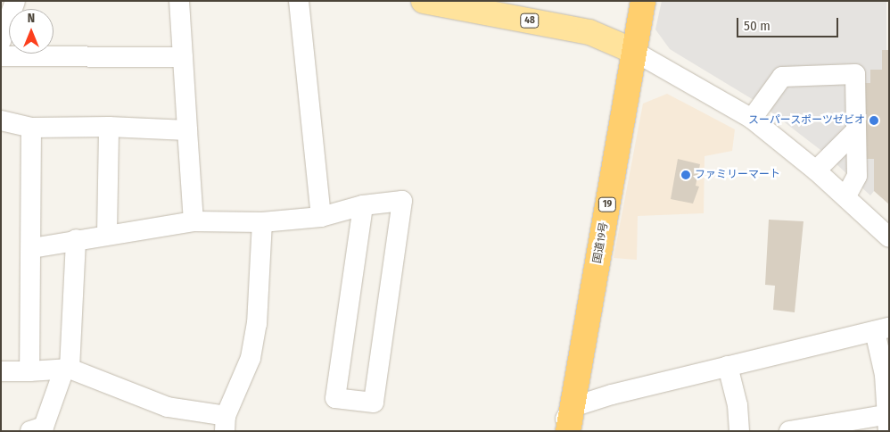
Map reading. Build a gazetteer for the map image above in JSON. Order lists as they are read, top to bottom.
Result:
{
  "streets": {
    "highway": ["19", "国道19号"],
    "main road": ["48"]
  },
  "crossings": [
    ["48", "国道19号"]
  ],
  "places": ["スーパースポーツゼビオ", "ファミリーマート"],
  "scale_bar": "50 m",
  "north": "top"
}
